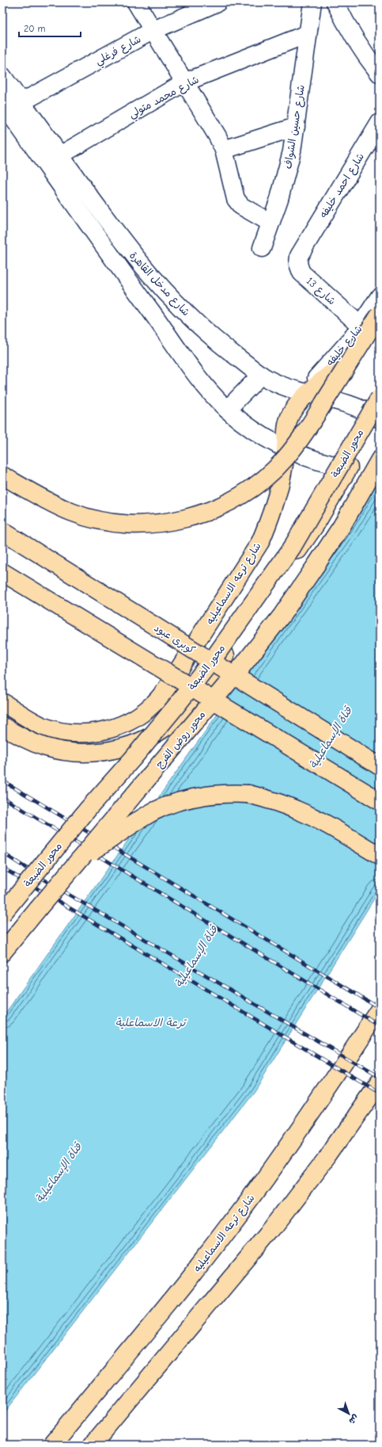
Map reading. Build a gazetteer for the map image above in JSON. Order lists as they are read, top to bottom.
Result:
{
  "streets": {
    "main road": [
      "محور الضبعة",
      "شارع ترعه الاسماعيليه",
      "كوبرى عبود",
      "محور روض الفرج"
    ],
    "street": [
      "شارع فرغلي",
      "شارع محمد متولي",
      "شارع حسين الشواف",
      "شارع احمد خليفه",
      "شارع مدخل القاهرة",
      "شارع 13",
      "شارع خليفه"
    ]
  },
  "crossings": [
    ["شارع فرغلي", "شارع مدخل القاهرة"],
    ["شارع محمد متولي", "شارع حسين الشواف"],
    ["شارع محمد متولي", "شارع مدخل القاهرة"],
    ["شارع احمد خليفه", "شارع 13"],
    ["شارع مدخل القاهرة", "شارع خليفه"],
    ["شارع مدخل القاهرة", "شارع ترعه الاسماعيليه"],
    ["شارع 13", "شارع خليفه"],
    ["شارع خليفه", "شارع ترعه الاسماعيليه"]
  ],
  "water": ["قناة الإسماعيلية", "ترعة الاسماعلية"],
  "scale_bar": "20 m",
  "north": "bottom right"
}
